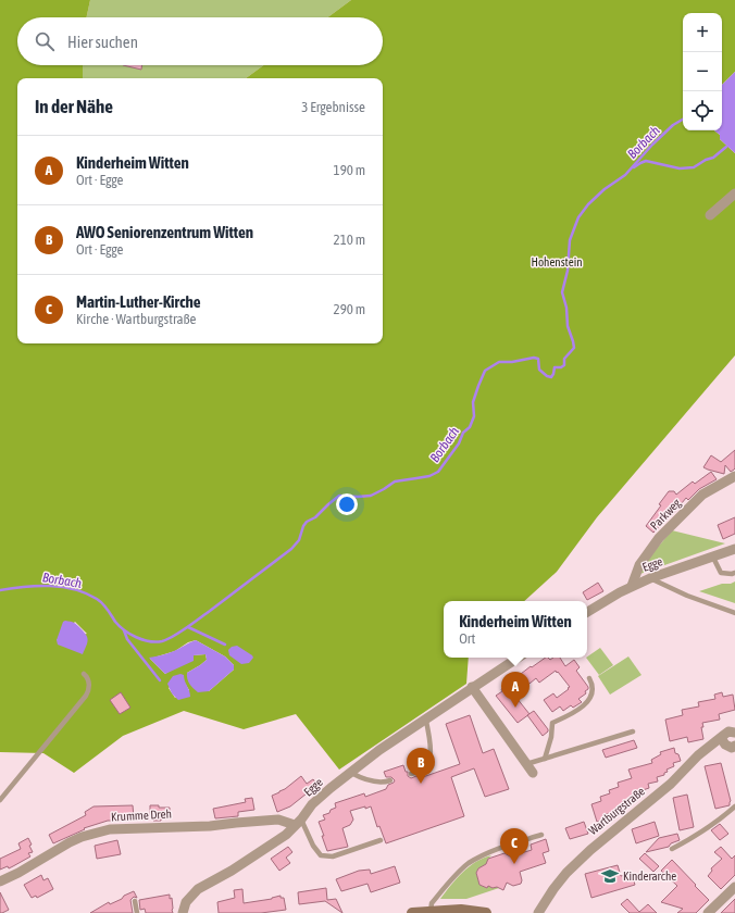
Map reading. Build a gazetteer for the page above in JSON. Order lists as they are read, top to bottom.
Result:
{
  "streets": {
    "street": [
      "Parkweg",
      "Egge",
      "Wartburgstraße",
      "Krumme Dreh"
    ]
  },
  "crossings": [
    ["Parkweg", "Egge"],
    ["Egge", "Krumme Dreh"]
  ],
  "water": ["Borbach"],
  "parks": ["Hohenstein"],
  "places": {
    "school or university": ["Kinderarche"]
  },
  "page": {
    "map_buttons": ["+", "−"],
    "search": "Hier suchen",
    "heading": ["In der Nähe", "3 Ergebnisse"],
    "list": [
      {
        "mark": "A",
        "name": "Kinderheim Witten",
        "note": "Ort · Egge",
        "value": "190 m"
      },
      {
        "mark": "B",
        "name": "AWO Seniorenzentrum Witten",
        "note": "Ort · Egge",
        "value": "210 m"
      },
      {
        "mark": "C",
        "name": "Martin-Luther-Kirche",
        "note": "Kirche · Wartburgstraße",
        "value": "290 m"
      }
    ],
    "popup": ["Kinderheim Witten", "Ort"],
    "pins": ["A", "B", "C"]
  }
}
